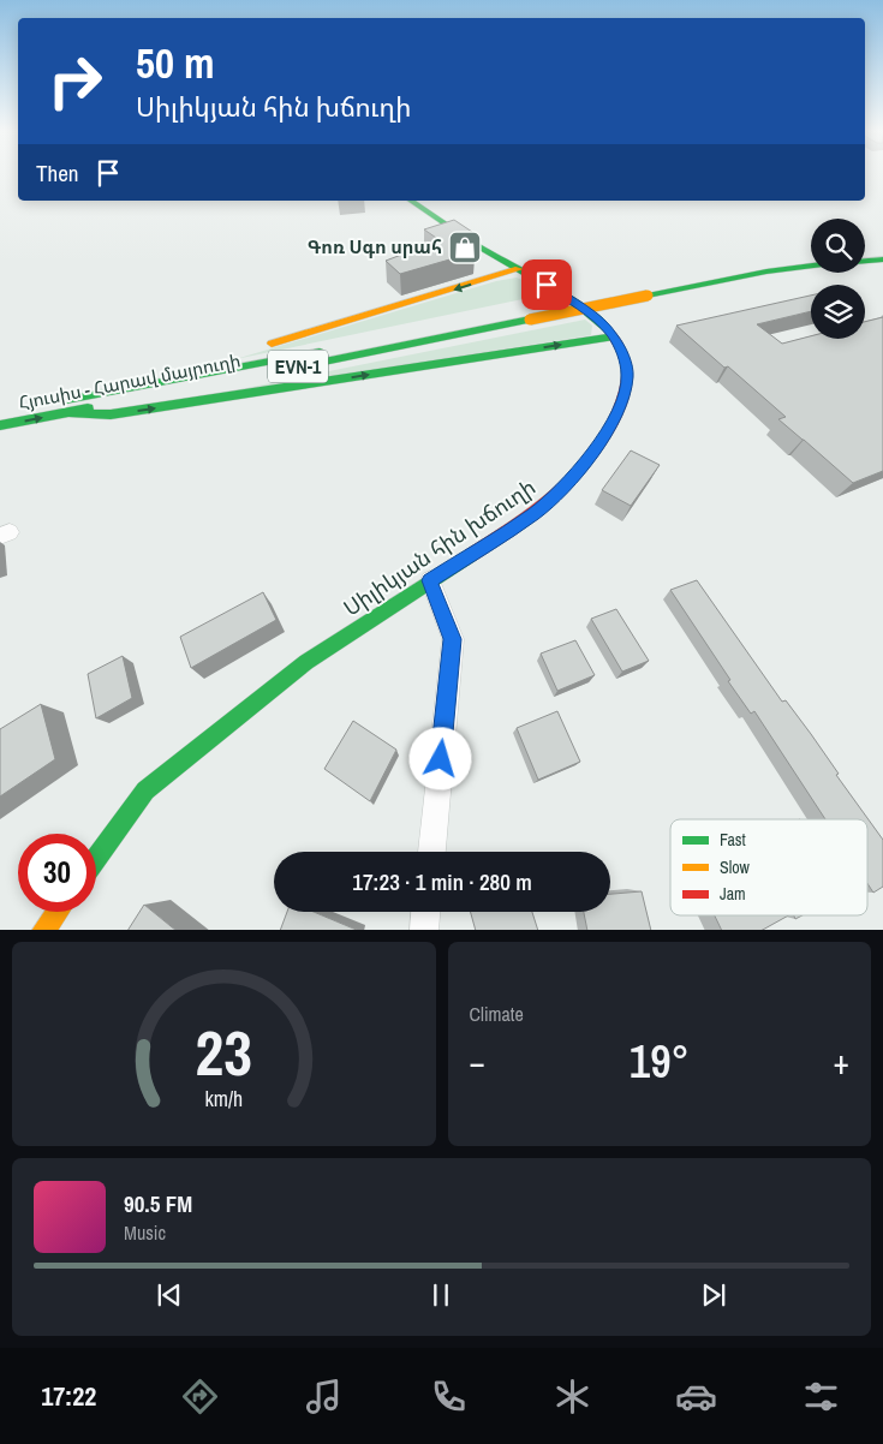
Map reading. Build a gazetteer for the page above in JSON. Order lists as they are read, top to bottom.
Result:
{
  "streets": {
    "main road": ["EVN-1", "Հյուսիս - Հարավ մայրուղի", "Սիլիկյան հին խճուղի"]
  },
  "places": {
    "shop": ["Գոռ Սգո սրահ"]
  },
  "legend": ["Fast", "Slow", "Jam"],
  "page": {
    "turn": ["50 m", "Սիլիկյան հին խճուղի"],
    "then": "Then",
    "limit": "30",
    "trip": "17:23 · 1 min · 280 m",
    "tile": "Climate",
    "heat": ["−", "19°", "+"],
    "song": ["90.5 FM", "Music"],
    "tabs": "17:22",
    "gauge": ["23", "km/h"]
  }
}
